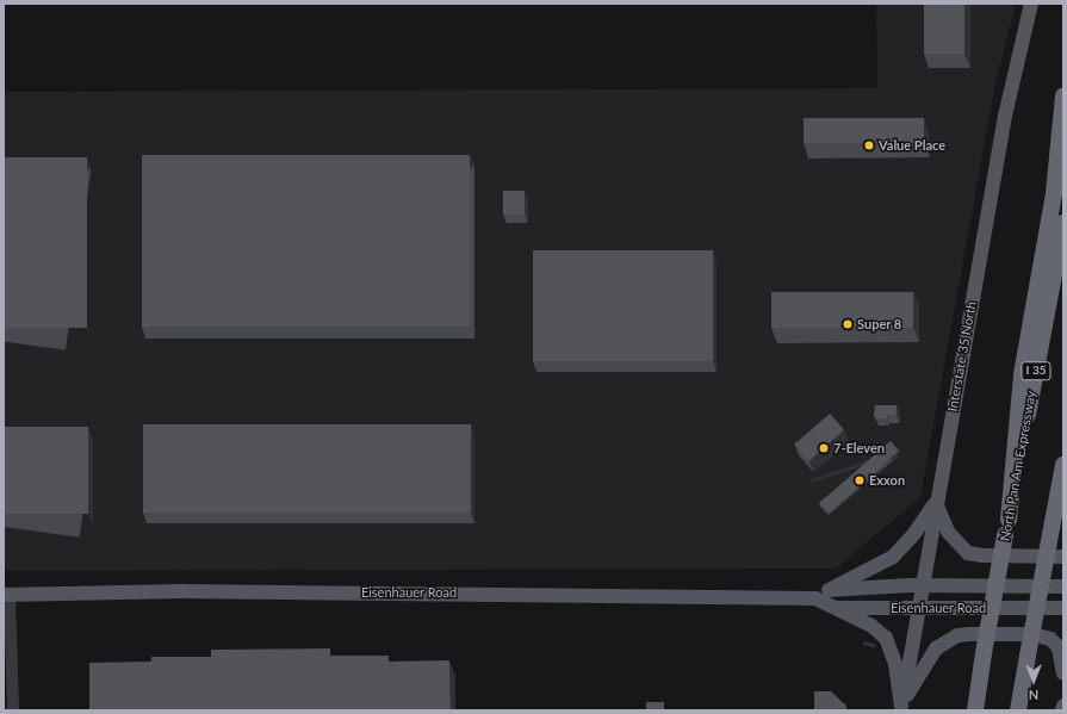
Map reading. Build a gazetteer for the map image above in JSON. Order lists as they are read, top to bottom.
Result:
{
  "streets": {
    "highway": ["I 35", "North Pan Am Expressway"],
    "main road": ["Interstate 35 North", "Eisenhauer Road"]
  },
  "crossings": [
    ["Interstate 35 North", "Eisenhauer Road"]
  ],
  "places": [
    "Value Place",
    "Super 8",
    "7-Eleven",
    "Exxon"
  ],
  "north": "bottom"
}
